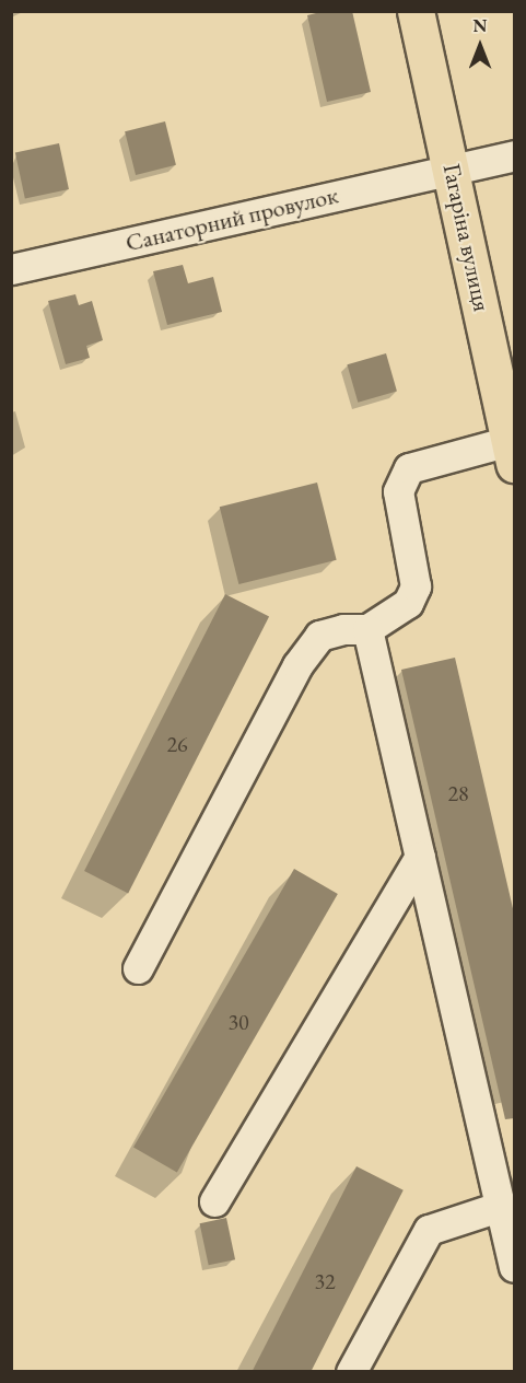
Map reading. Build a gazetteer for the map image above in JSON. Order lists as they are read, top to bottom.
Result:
{
  "streets": {
    "main road": ["Гагаріна вулиця"],
    "street": ["Санаторний провулок"]
  },
  "crossings": [
    ["Санаторний провулок", "Гагаріна вулиця"]
  ],
  "house_numbers": [
    "26",
    "28",
    "30",
    "32"
  ],
  "north": "top"
}
